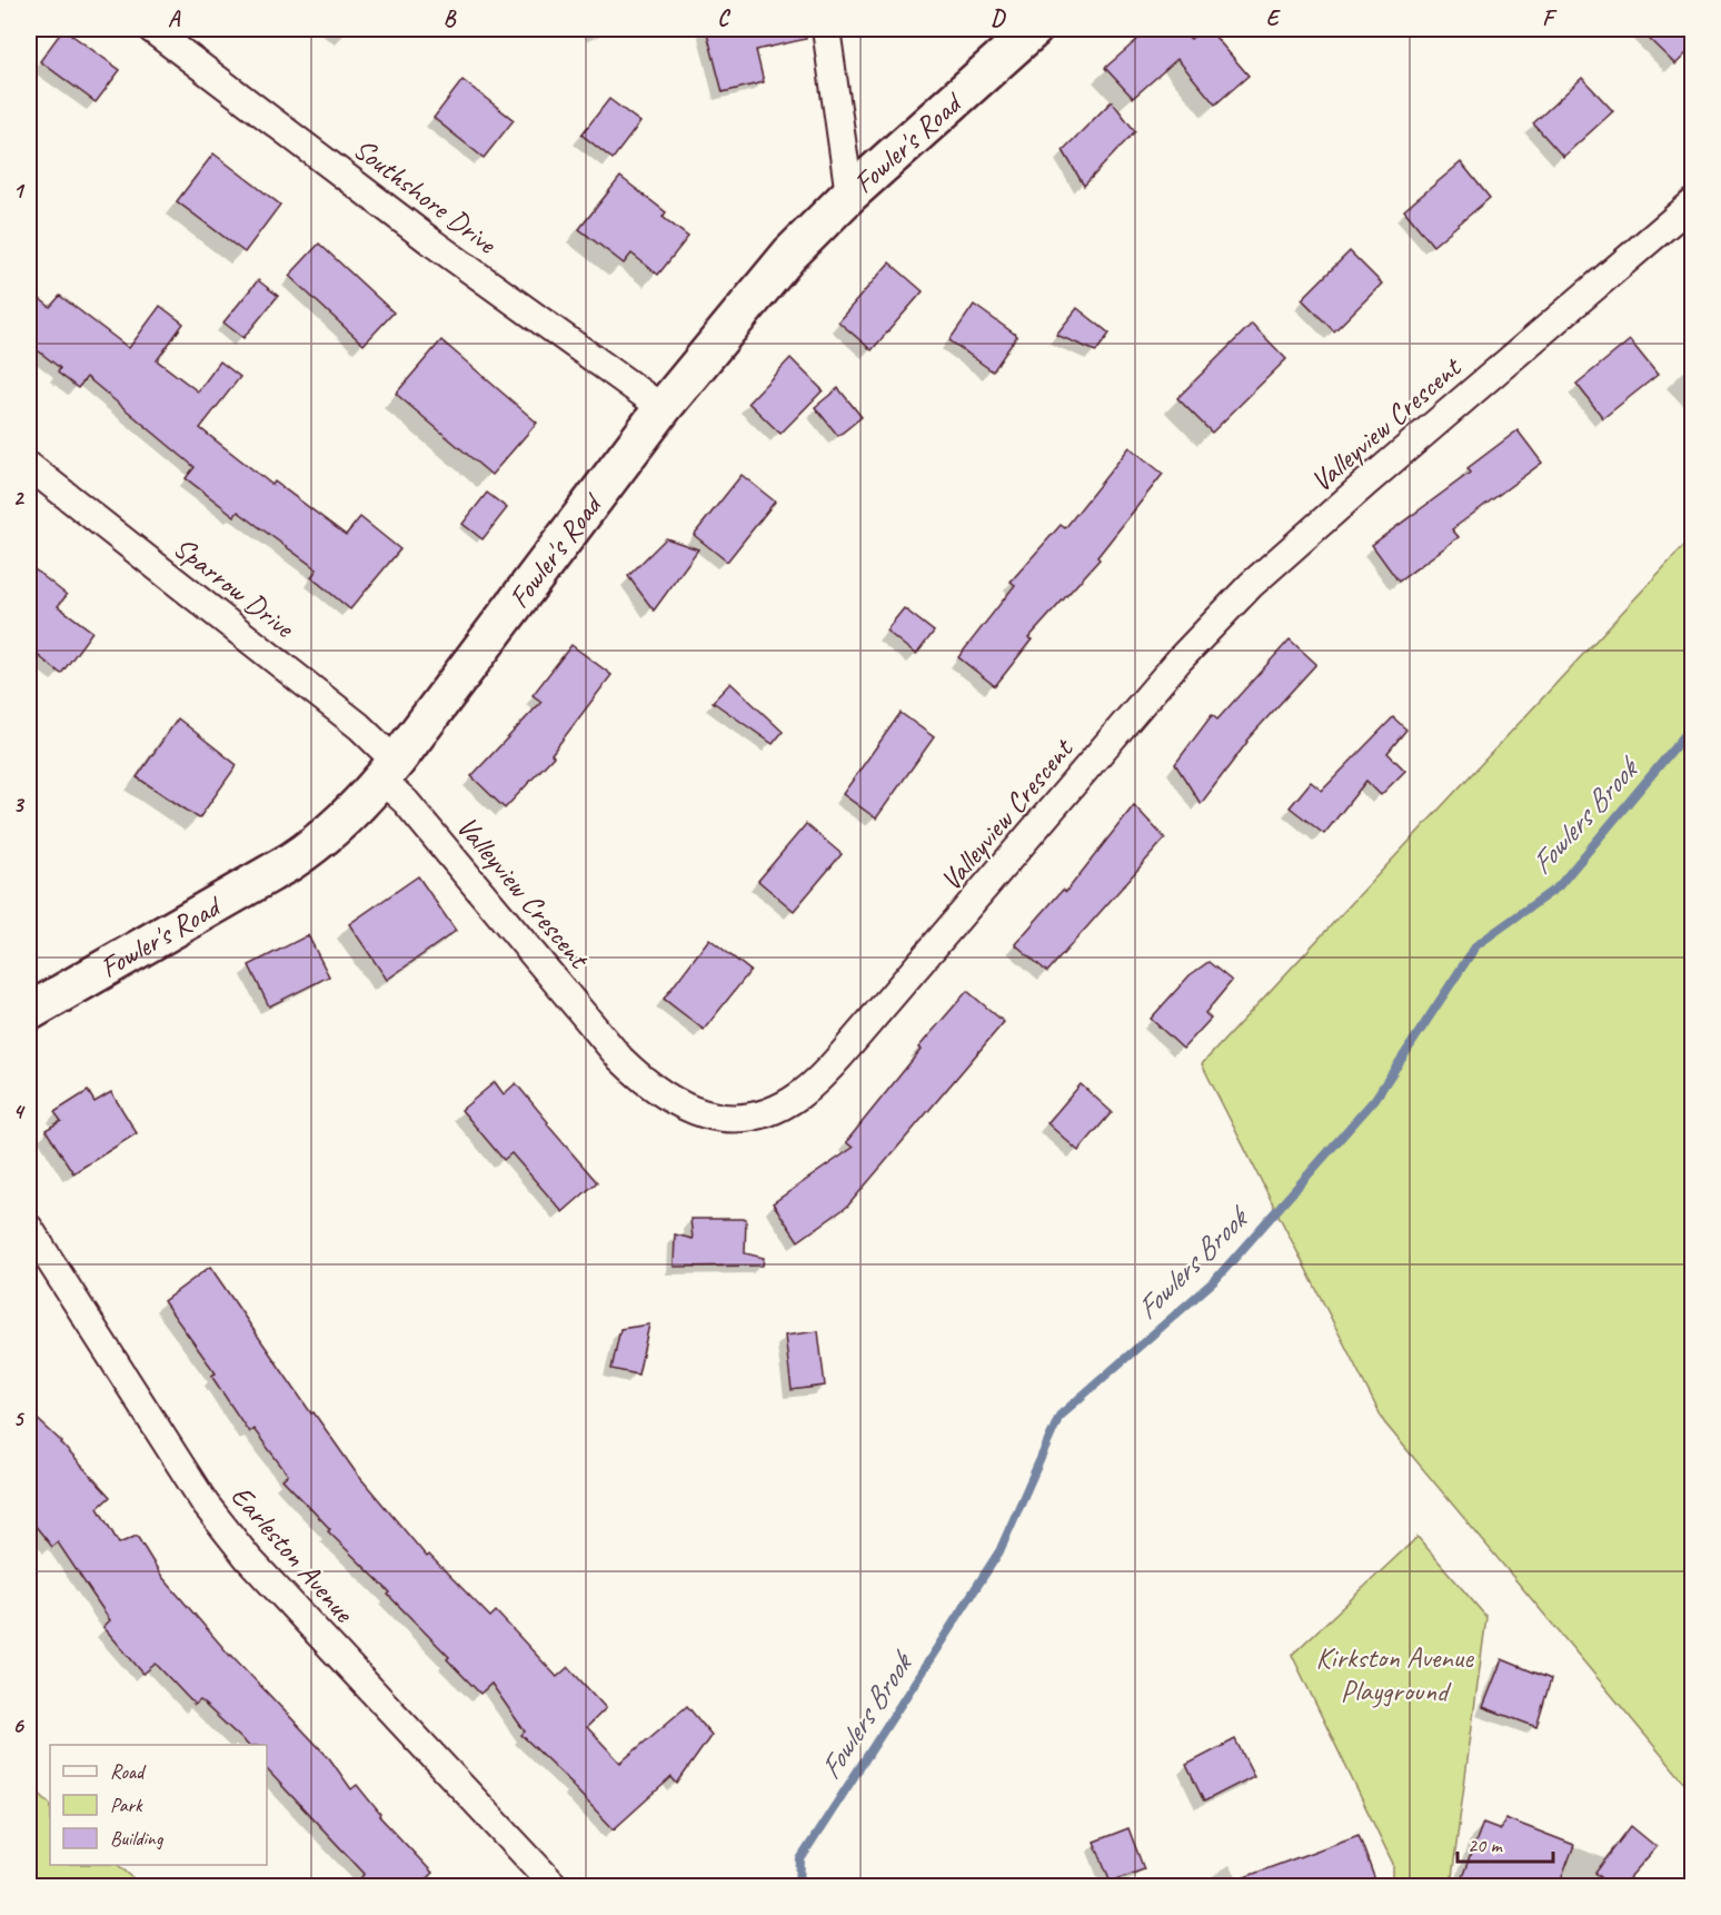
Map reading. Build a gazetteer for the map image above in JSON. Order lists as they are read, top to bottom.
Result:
{
  "streets": {
    "street": [
      "Fowler's Road",
      "Southshore Drive",
      "Valleyview Crescent",
      "Sparrow Drive",
      "Earleston Avenue"
    ]
  },
  "crossings": [
    ["Fowler's Road", "Southshore Drive"],
    ["Fowler's Road", "Valleyview Crescent"],
    ["Fowler's Road", "Sparrow Drive"],
    ["Valleyview Crescent", "Sparrow Drive"]
  ],
  "water": ["Fowlers Brook"],
  "parks": ["Kirkston Avenue Playground"],
  "legend": ["Road", "Park", "Building"],
  "scale_bar": "20 m",
  "grid": {
    "columns": [
      "A",
      "B",
      "C",
      "D",
      "E",
      "F"
    ],
    "rows": [
      "1",
      "2",
      "3",
      "4",
      "5",
      "6"
    ]
  }
}
